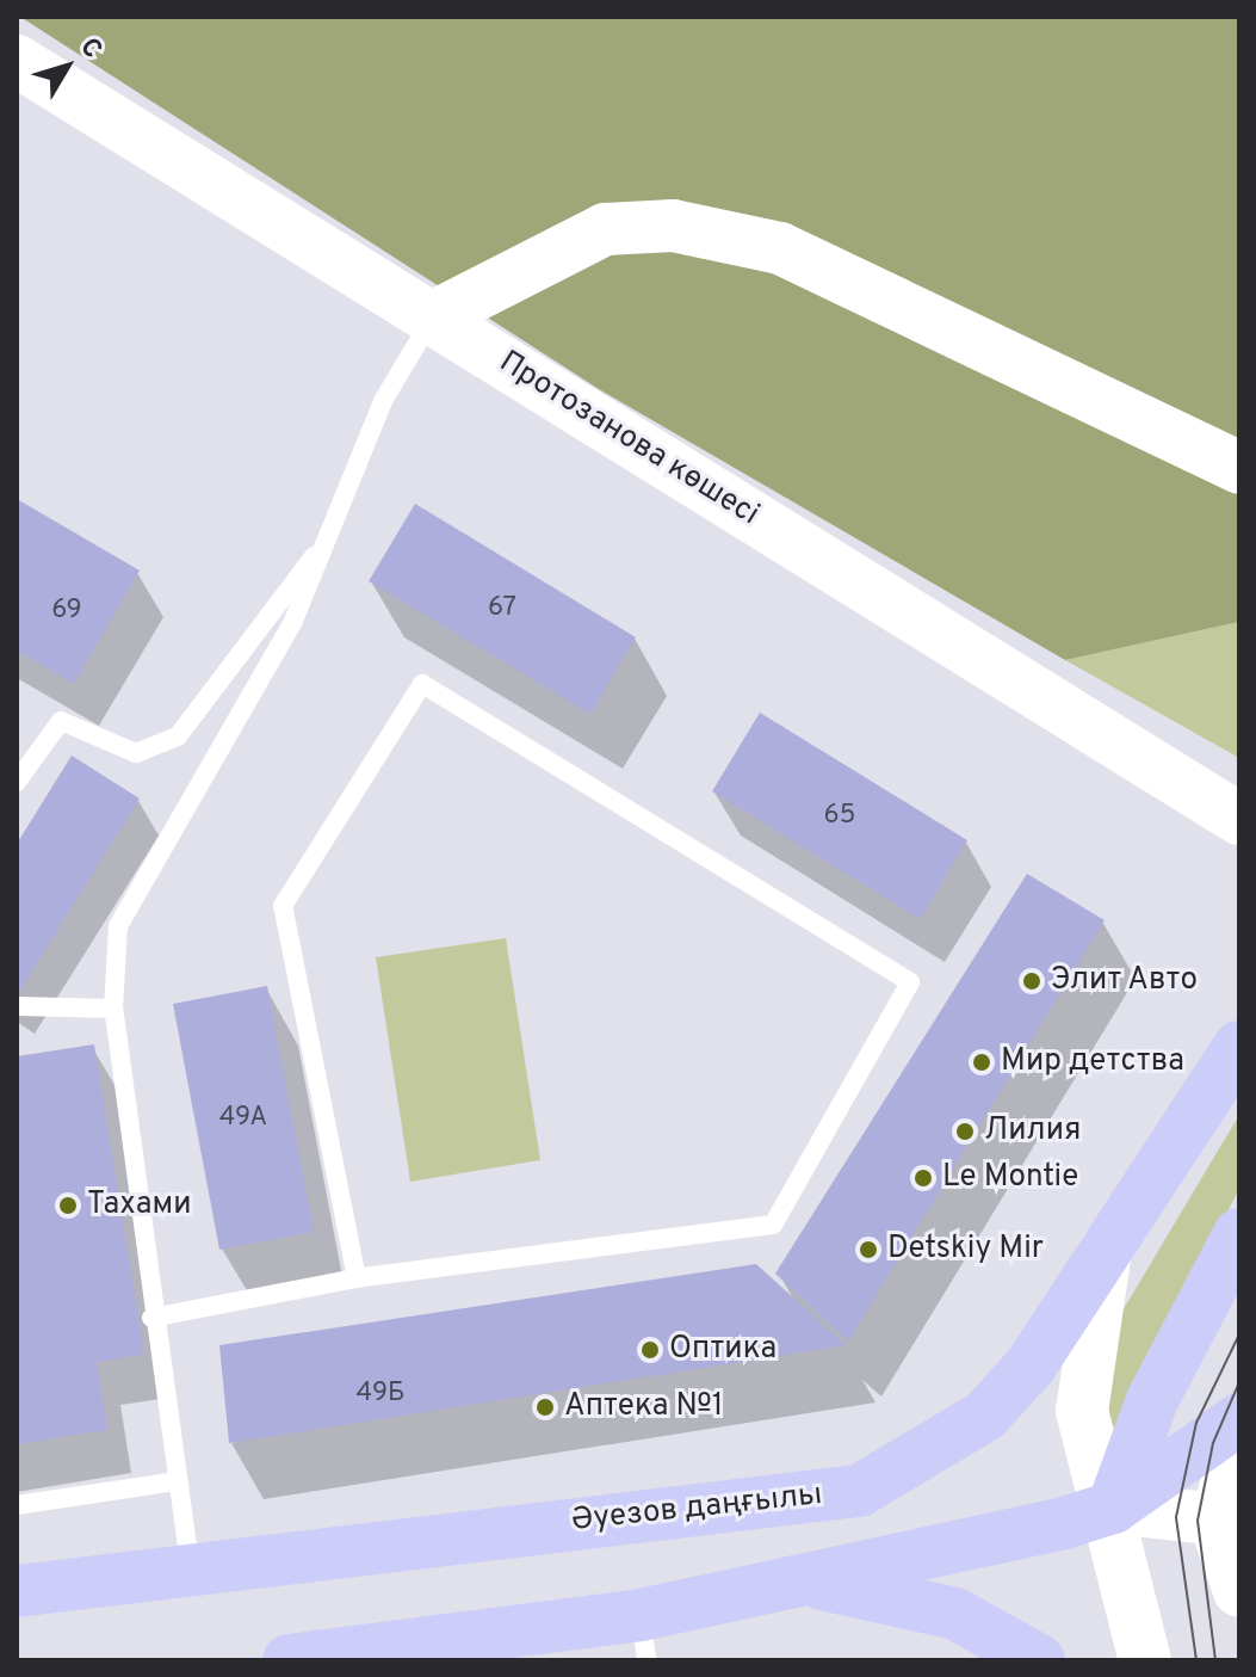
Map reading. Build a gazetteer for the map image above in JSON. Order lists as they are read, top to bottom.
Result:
{
  "streets": {
    "main road": ["Протозанова көшесі", "Әуезов даңғылы"]
  },
  "places": [
    "Элит Авто",
    "Мир детства",
    "Лилия",
    "Le Montie",
    "Тахами",
    "Detskiy Mir",
    "Оптика",
    "Аптека №1"
  ],
  "house_numbers": [
    "67",
    "69",
    "65",
    "49А",
    "49Б"
  ],
  "north": "top right"
}
